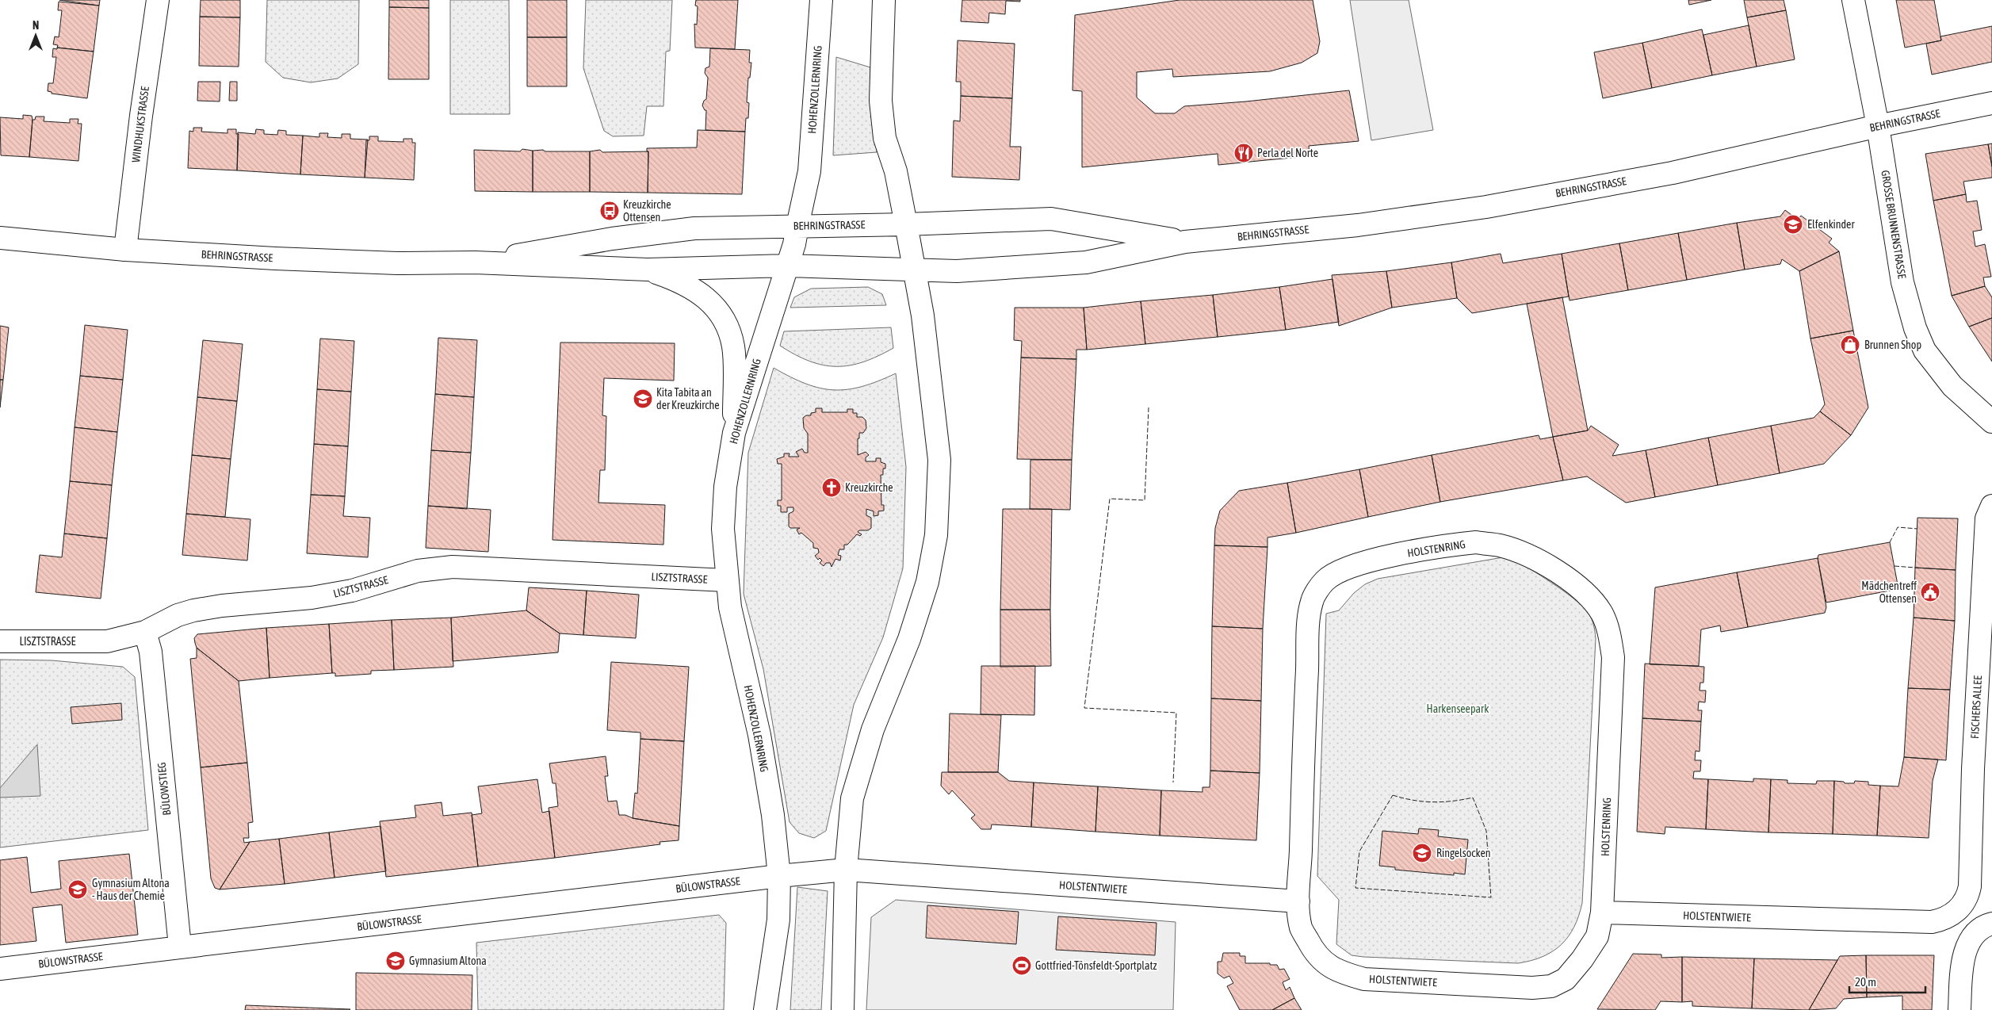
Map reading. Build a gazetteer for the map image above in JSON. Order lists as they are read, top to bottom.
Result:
{
  "streets": {
    "street": [
      "HOHENZOLLERNRING",
      "BEHRINGSTRASSE",
      "WINDHUKSTRASSE",
      "GROSSE BRUNNENSTRASSE",
      "HOLSTENRING",
      "LISZTSTRASSE",
      "FISCHERS ALLEE",
      "BÜLOWSTIEG",
      "BÜLOWSTRASSE",
      "HOLSTENTWIETE"
    ]
  },
  "crossings": [
    ["HOHENZOLLERNRING", "BEHRINGSTRASSE"],
    ["HOHENZOLLERNRING", "LISZTSTRASSE"],
    ["HOHENZOLLERNRING", "BÜLOWSTRASSE"],
    ["BEHRINGSTRASSE", "WINDHUKSTRASSE"],
    ["BEHRINGSTRASSE", "GROSSE BRUNNENSTRASSE"],
    ["HOLSTENRING", "HOLSTENTWIETE"],
    ["LISZTSTRASSE", "BÜLOWSTIEG"],
    ["FISCHERS ALLEE", "HOLSTENTWIETE"],
    ["BÜLOWSTIEG", "BÜLOWSTRASSE"]
  ],
  "parks": ["Harkenseepark"],
  "places": {
    "restaurant": ["Perla del Norte"],
    "bus stop": ["Kreuzkirche Ottensen"],
    "school or university": [
      "Elfenkinder",
      "Kita Tabita an der Kreuzkirche",
      "Ringelsocken",
      "Gymnasium Altona - Haus der Chemie",
      "Gymnasium Altona"
    ],
    "shop": ["Brunnen Shop"],
    "church": ["Kreuzkirche"],
    "public building": ["Mädchentreff Ottensen"],
    "sports": ["Gottfried-Tönsfeldt-Sportplatz"]
  },
  "scale_bar": "20 m",
  "north": "top"
}
